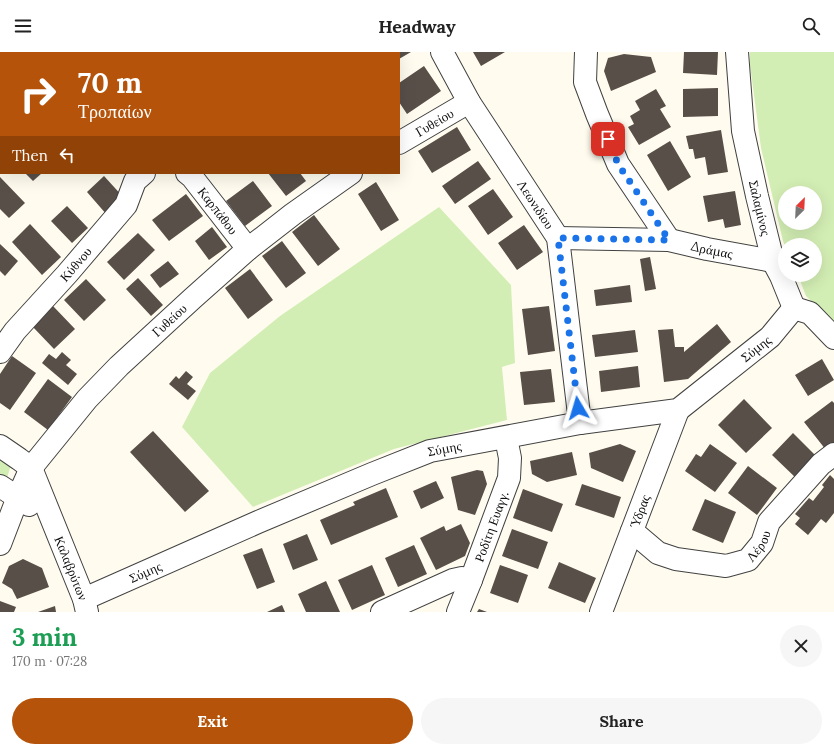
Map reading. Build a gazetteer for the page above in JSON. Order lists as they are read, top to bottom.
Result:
{
  "streets": {
    "street": [
      "Γυθείου",
      "Λεωνιδίου",
      "Σαλαμίνος",
      "Καρπάθου",
      "Δράμας",
      "Κύθνου",
      "Σύμης",
      "Ύδρας",
      "Ροδίτη Ευαγγ.",
      "Λέρου",
      "Καλαβρύτων"
    ]
  },
  "crossings": [
    ["Γυθείου", "Λεωνιδίου"],
    ["Γυθείου", "Καρπάθου"],
    ["Γυθείου", "Καλαβρύτων"],
    ["Λεωνιδίου", "Δράμας"],
    ["Λεωνιδίου", "Σύμης"],
    ["Σαλαμίνος", "Δράμας"],
    ["Σαλαμίνος", "Σύμης"],
    ["Σύμης", "Ύδρας"],
    ["Σύμης", "Ροδίτη Ευαγγ."],
    ["Σύμης", "Καλαβρύτων"],
    ["Ύδρας", "Λέρου"]
  ],
  "north": "top right",
  "page": {
    "header": "Headway",
    "turn": ["70 m", "Τροπαίων"],
    "then": "Then",
    "heading": ["3 min", "170 m · 07:28"],
    "buttons": ["Exit", "Share"]
  }
}
